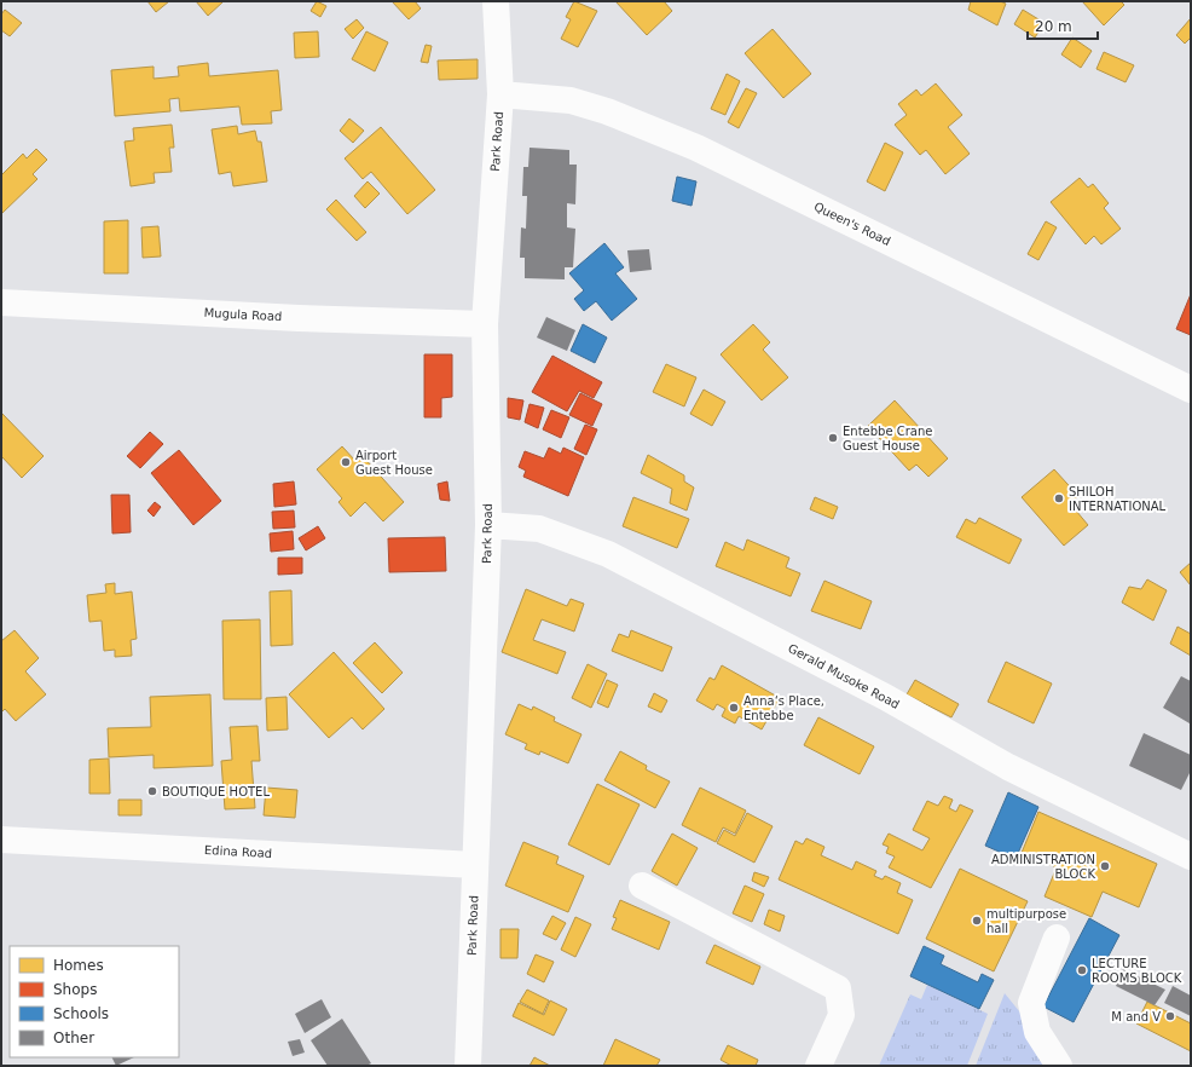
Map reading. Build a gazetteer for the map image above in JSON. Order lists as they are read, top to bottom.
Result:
{
  "streets": {
    "street": [
      "Park Road",
      "Queen's Road",
      "Mugula Road",
      "Gerald Musoke Road",
      "Edina Road"
    ]
  },
  "crossings": [
    ["Park Road", "Queen's Road"],
    ["Park Road", "Mugula Road"],
    ["Park Road", "Gerald Musoke Road"],
    ["Park Road", "Edina Road"]
  ],
  "places": [
    "Entebbe Crane Guest House",
    "Airport Guest House",
    "SHILOH INTERNATIONAL",
    "Anna‘s Place, Entebbe",
    "BOUTIQUE HOTEL",
    "ADMINISTRATION BLOCK",
    "multipurpose hall",
    "LECTURE ROOMS BLOCK",
    "M and V"
  ],
  "legend": [
    "Homes",
    "Shops",
    "Schools",
    "Other"
  ],
  "scale_bar": "20 m"
}
